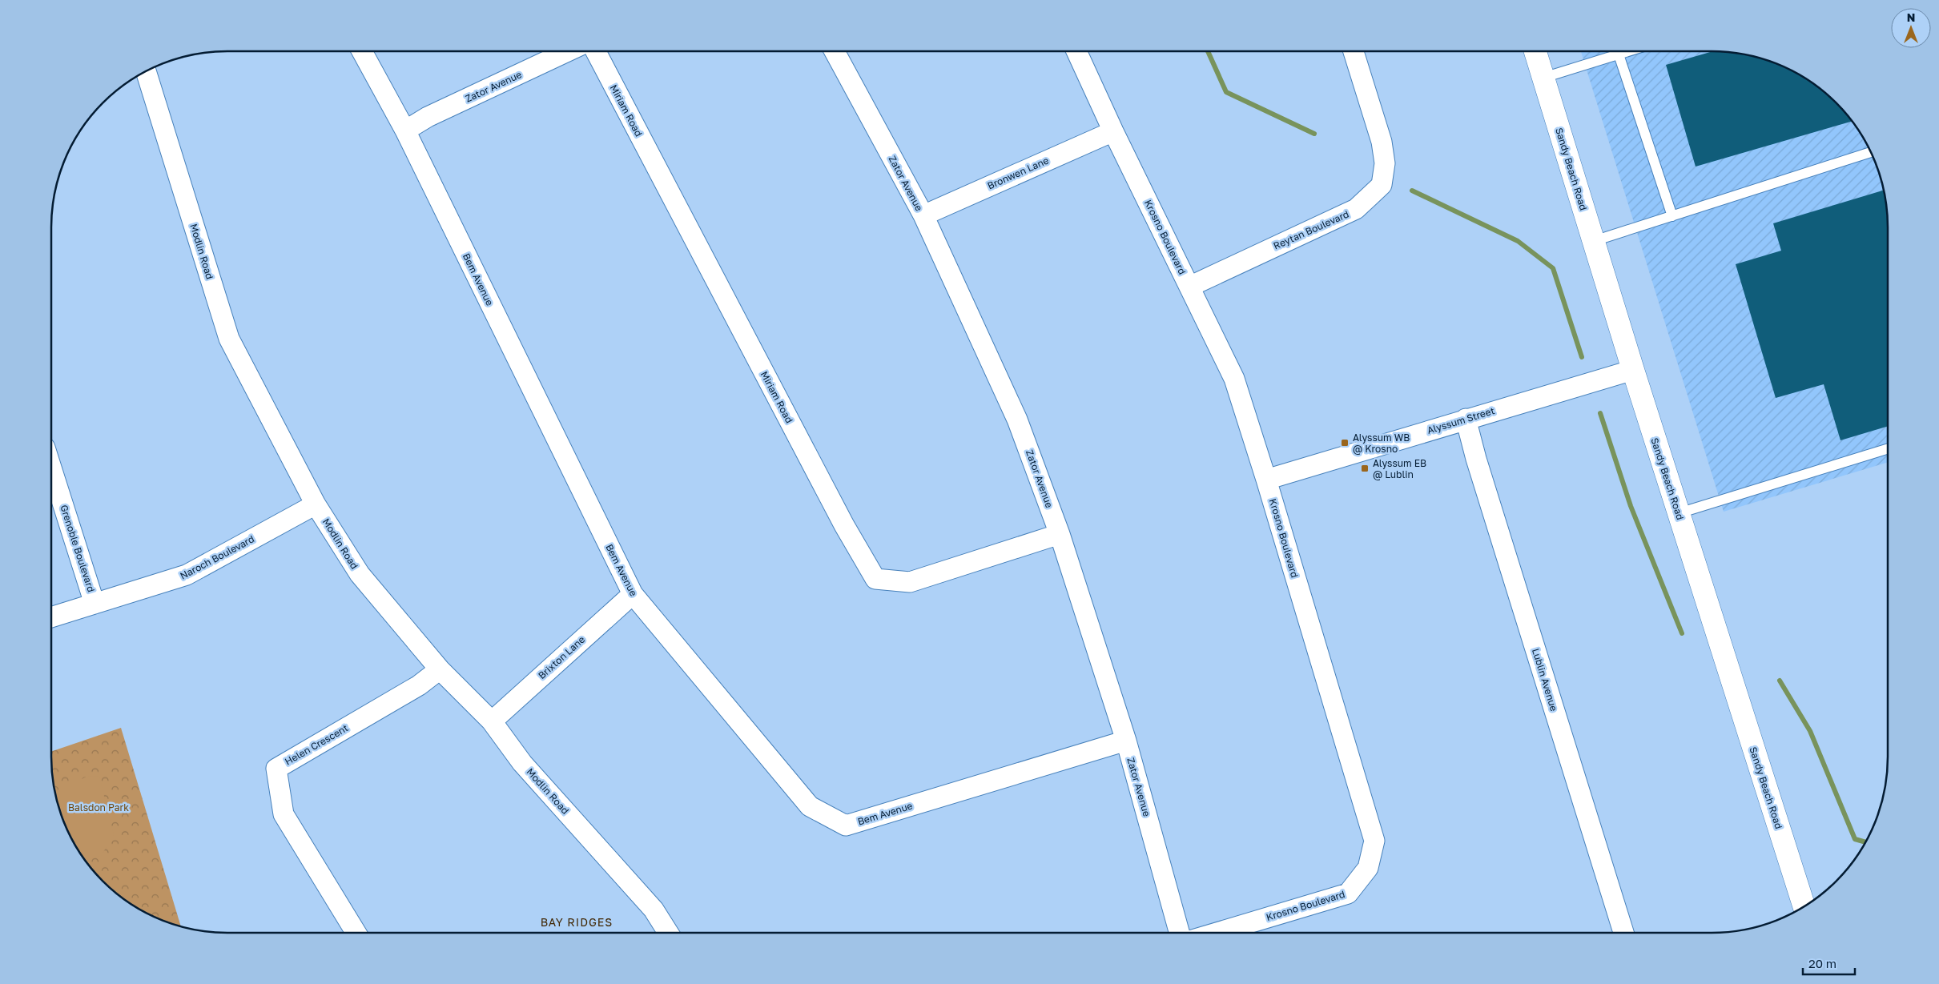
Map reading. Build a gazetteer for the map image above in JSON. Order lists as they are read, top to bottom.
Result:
{
  "streets": {
    "street": [
      "Zator Avenue",
      "Miriam Road",
      "Sandy Beach Road",
      "Bronwen Lane",
      "Reytan Boulevard",
      "Krosno Boulevard",
      "Modlin Road",
      "Bem Avenue",
      "Alyssum Street",
      "Grenoble Boulevard",
      "Naroch Boulevard",
      "Brixton Lane",
      "Lublin Avenue",
      "Helen Crescent"
    ]
  },
  "crossings": [
    ["Zator Avenue", "Miriam Road"],
    ["Zator Avenue", "Bronwen Lane"],
    ["Zator Avenue", "Bem Avenue"],
    ["Sandy Beach Road", "Alyssum Street"],
    ["Bronwen Lane", "Krosno Boulevard"],
    ["Reytan Boulevard", "Krosno Boulevard"],
    ["Krosno Boulevard", "Alyssum Street"],
    ["Modlin Road", "Naroch Boulevard"],
    ["Modlin Road", "Brixton Lane"],
    ["Modlin Road", "Helen Crescent"],
    ["Bem Avenue", "Brixton Lane"],
    ["Alyssum Street", "Lublin Avenue"],
    ["Grenoble Boulevard", "Naroch Boulevard"]
  ],
  "districts": ["BAY RIDGES"],
  "parks": ["Balsdon Park"],
  "places": {
    "transit": ["Alyssum WB @ Krosno", "Alyssum EB @ Lublin"]
  },
  "scale_bar": "20 m",
  "north": "top"
}
